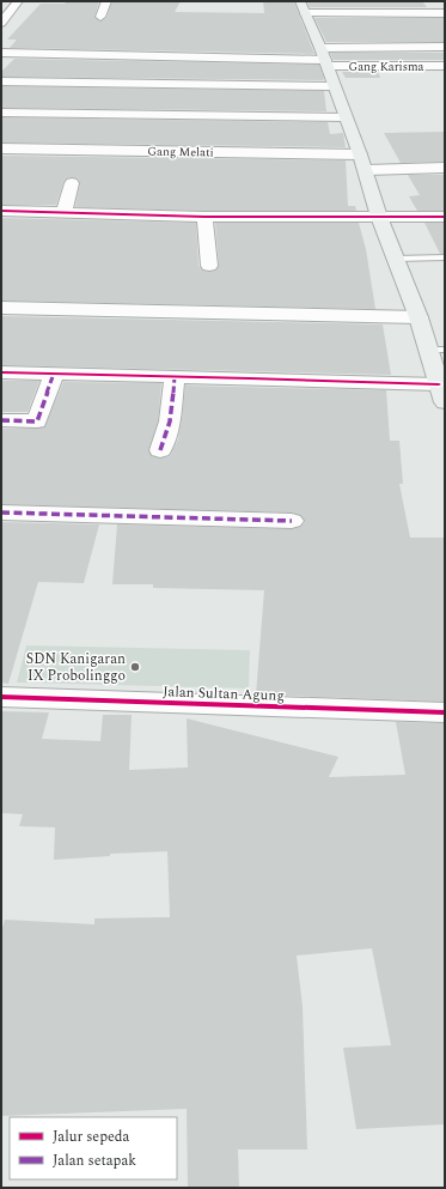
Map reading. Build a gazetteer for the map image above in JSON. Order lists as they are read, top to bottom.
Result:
{
  "streets": {
    "street": ["Gang Karisma", "Gang Melati", "Jalan Sultan Agung"]
  },
  "places": ["SDN Kanigaran IX Probolinggo"],
  "legend": ["Jalur sepeda", "Jalan setapak"]
}
